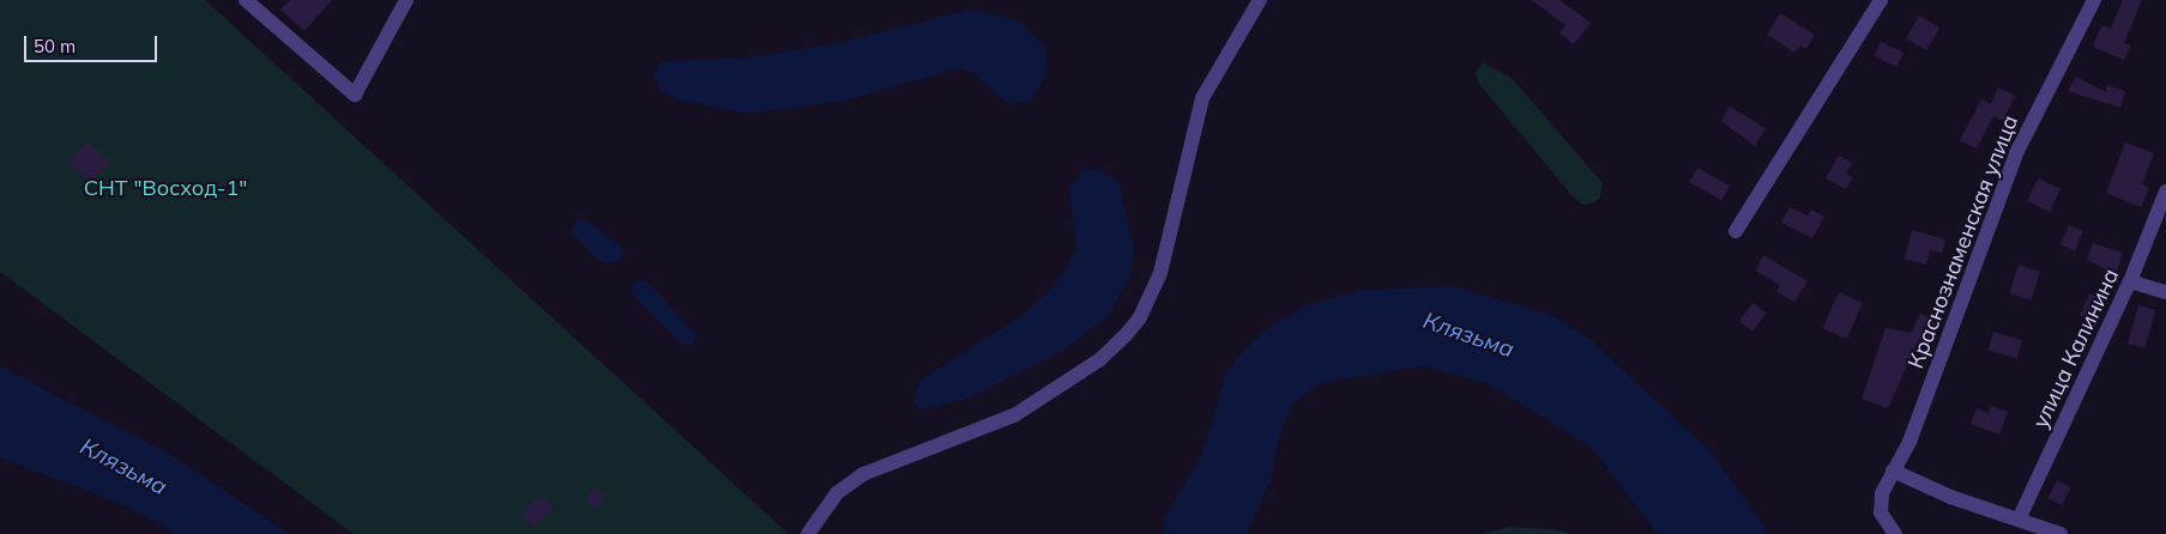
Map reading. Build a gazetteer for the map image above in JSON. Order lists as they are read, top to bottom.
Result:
{
  "streets": {
    "street": ["Краснознаменская улица", "улица Калинина"]
  },
  "water": ["Клязьма"],
  "parks": ["СНТ \"Восход-1\""],
  "scale_bar": "50 m"
}
